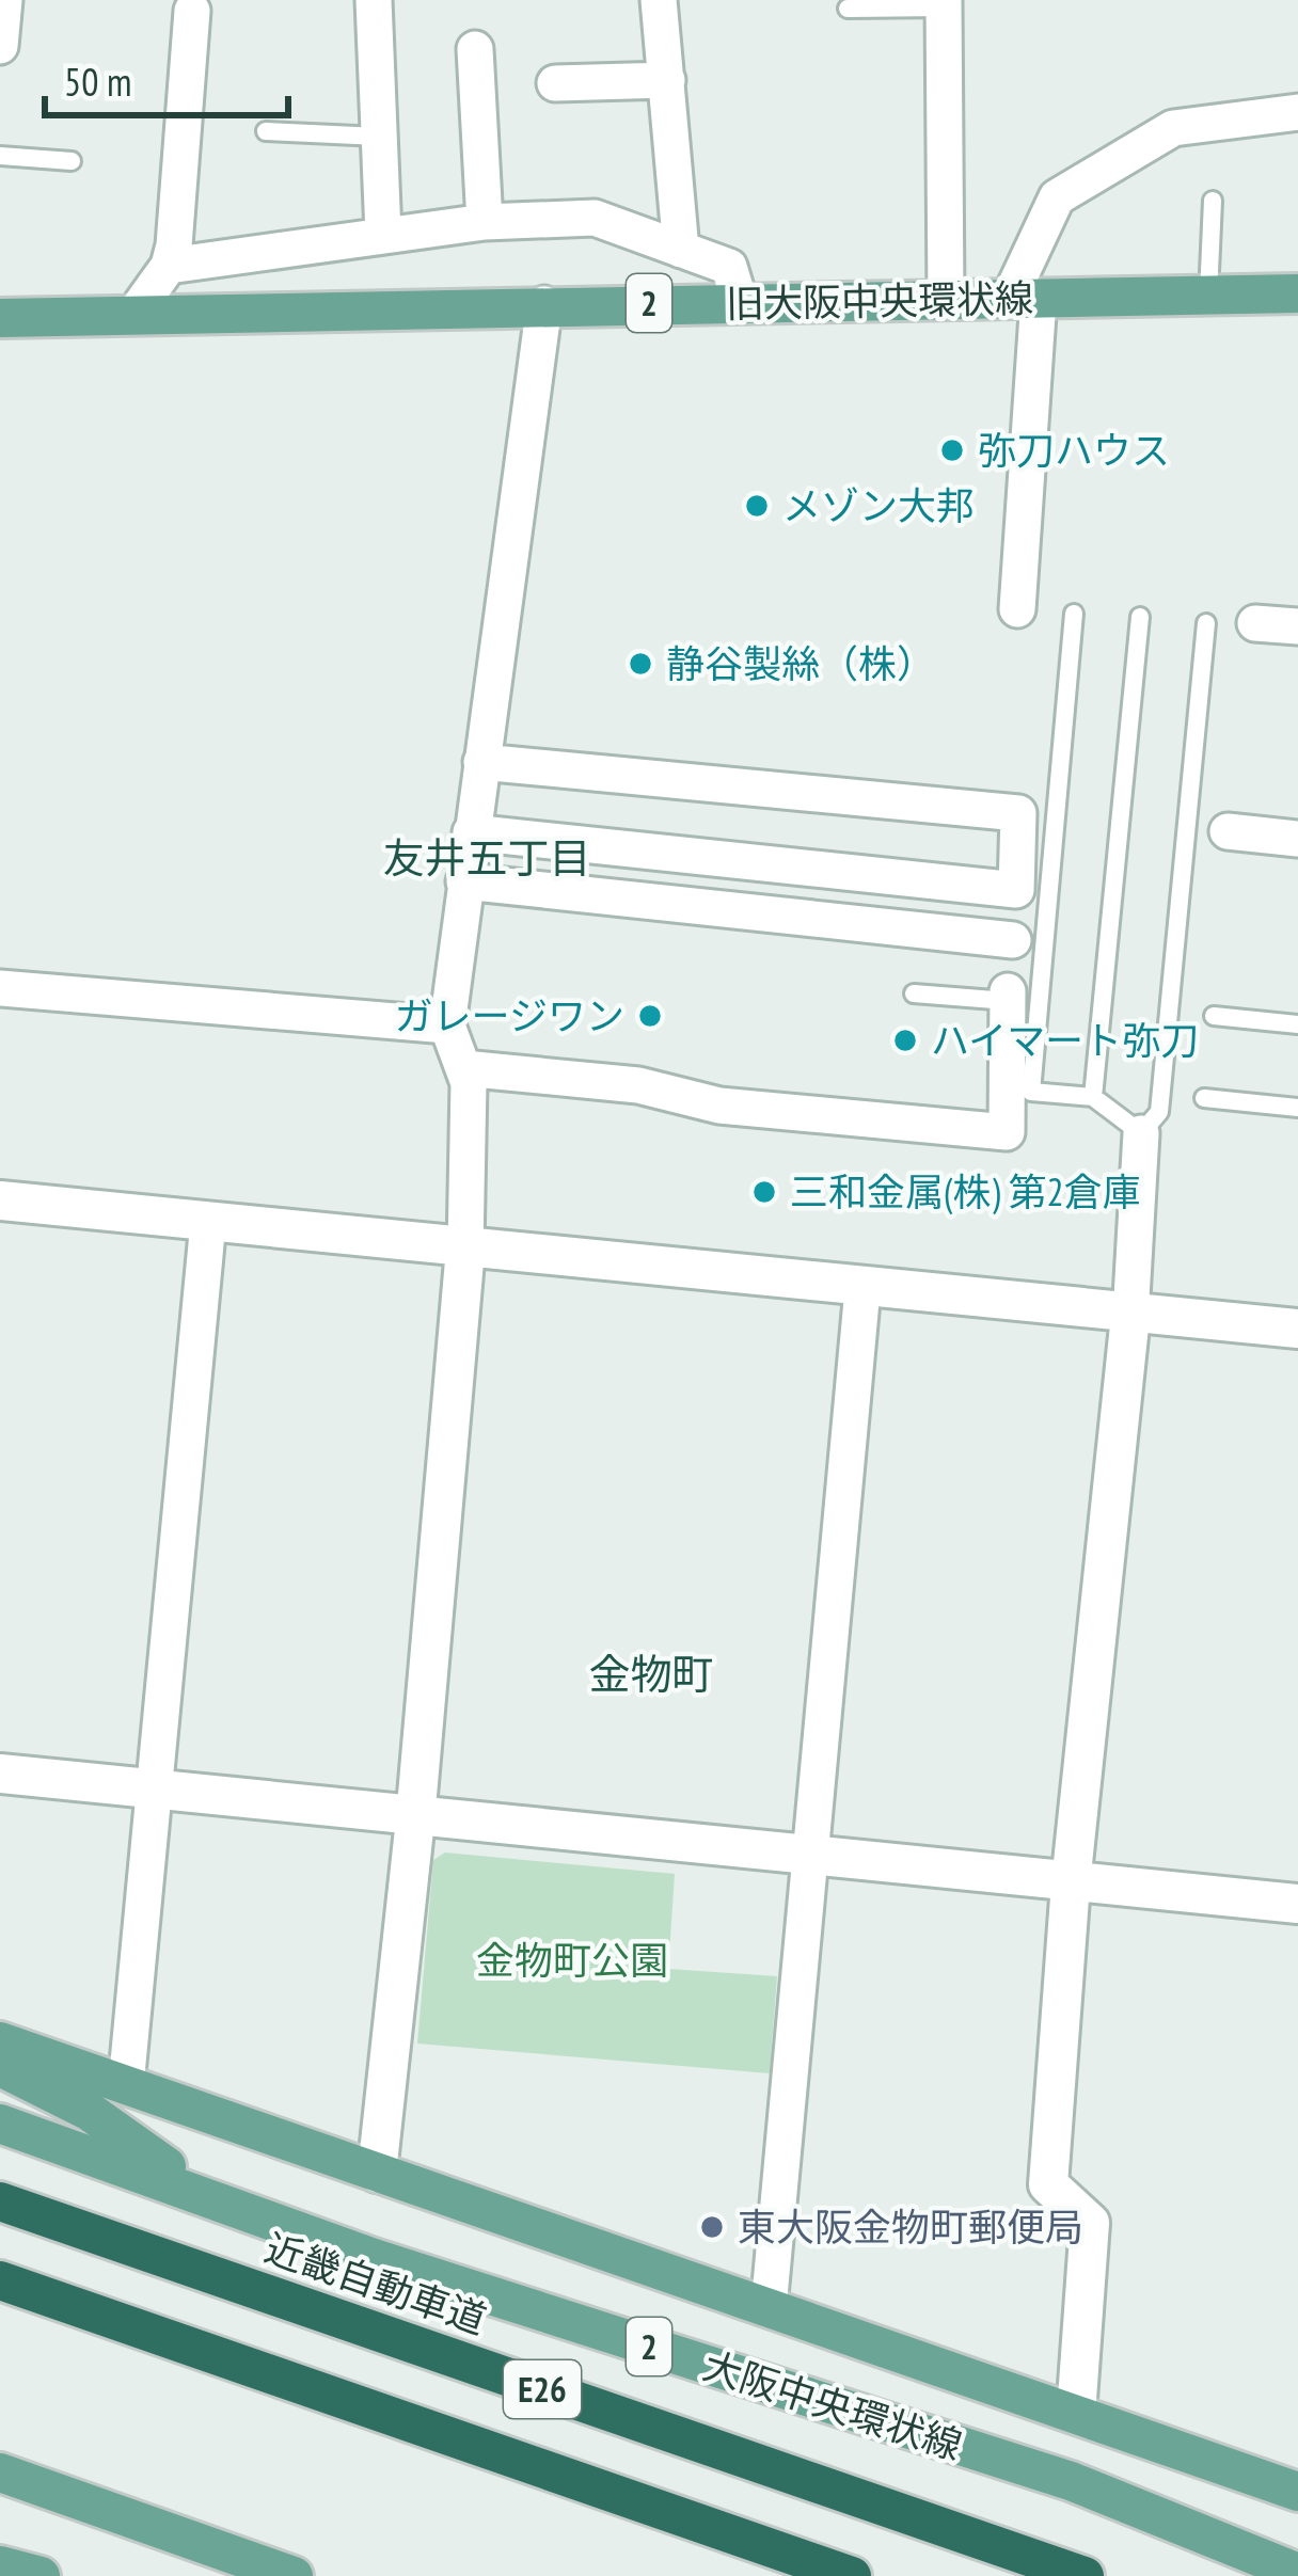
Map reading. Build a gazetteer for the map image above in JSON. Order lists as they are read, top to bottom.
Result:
{
  "streets": {
    "highway": ["近畿自動車道", "E26"],
    "main road": ["旧大阪中央環状線", "2", "大阪中央環状線"]
  },
  "districts": ["友井五丁目", "金物町"],
  "parks": ["金物町公園"],
  "places": [
    "弥刀ハウス",
    "メゾン大邦",
    "静谷製絲（株）",
    "ガレージワン",
    "ハイマート弥刀",
    "三和金属(株) 第2倉庫",
    "東大阪金物町郵便局"
  ],
  "scale_bar": "50 m"
}
